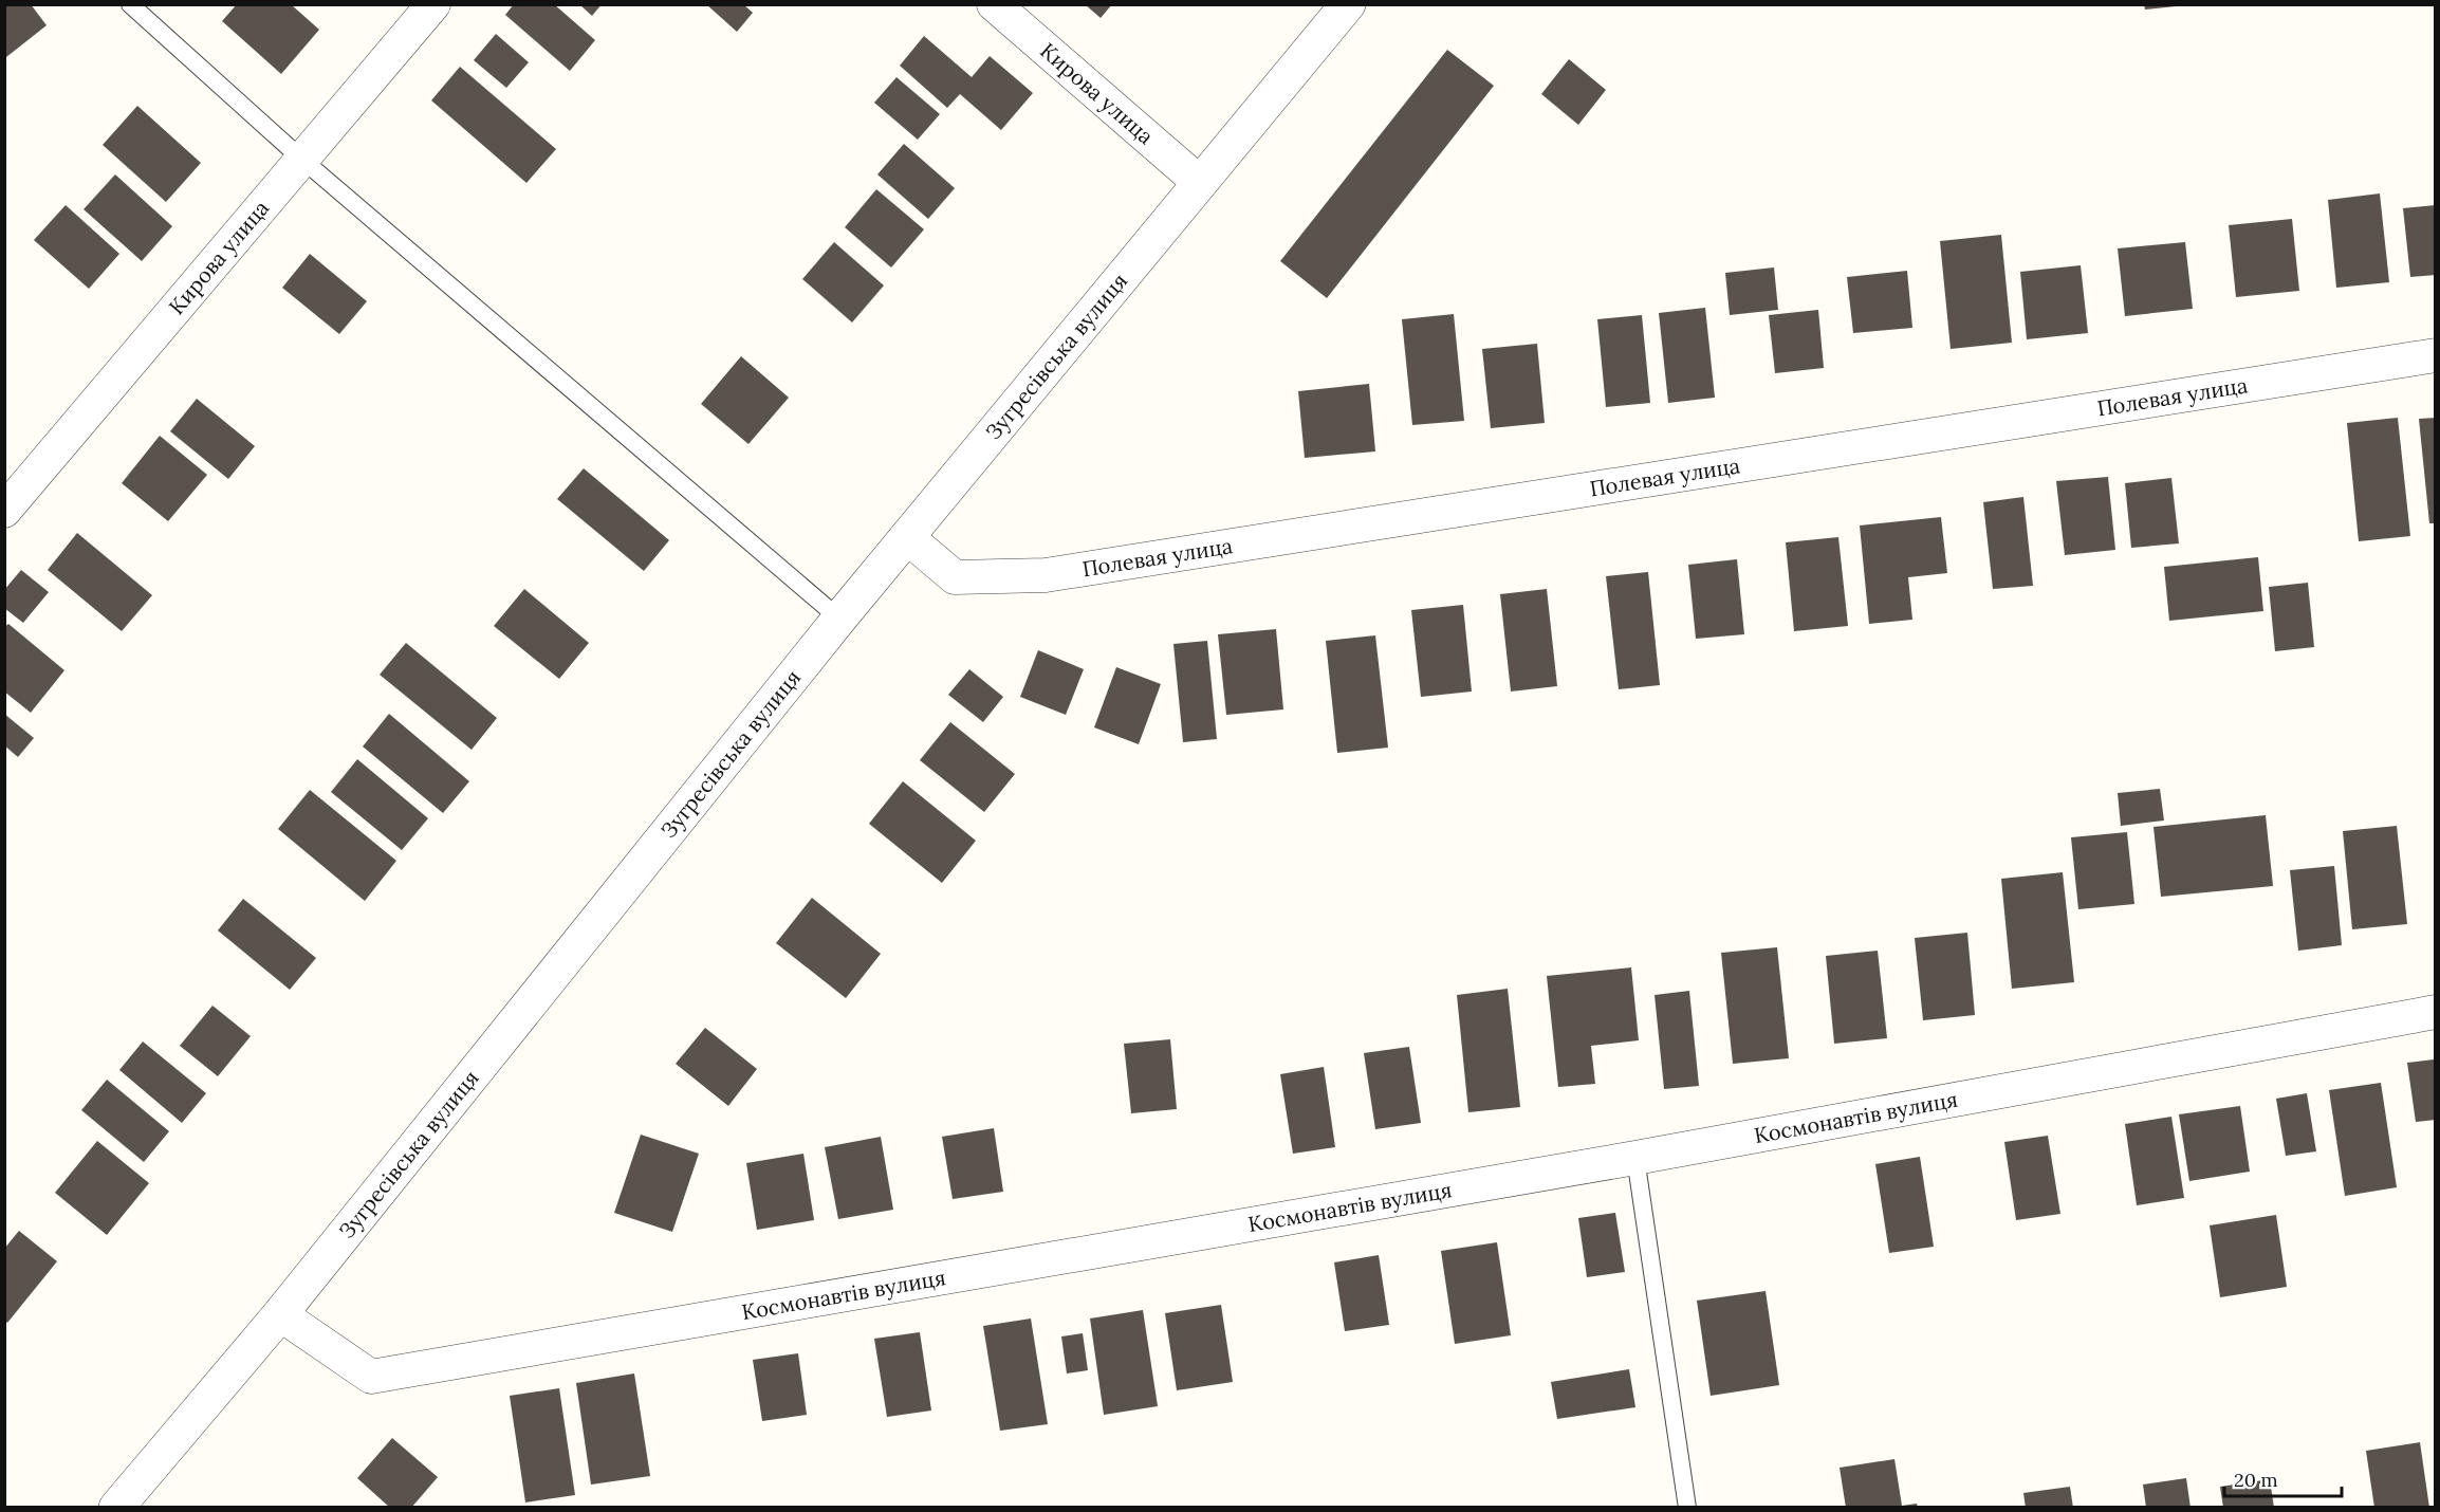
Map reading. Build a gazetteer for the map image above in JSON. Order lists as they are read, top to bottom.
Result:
{
  "streets": {
    "street": [
      "Кирова улица",
      "Зугресівська вулиця",
      "Полевая улица",
      "Космонавтів вулиця"
    ]
  },
  "crossings": [
    ["Кирова улица", "Зугресівська вулиця"],
    ["Зугресівська вулиця", "Полевая улица"],
    ["Зугресівська вулиця", "Космонавтів вулиця"]
  ],
  "scale_bar": "20 m"
}
